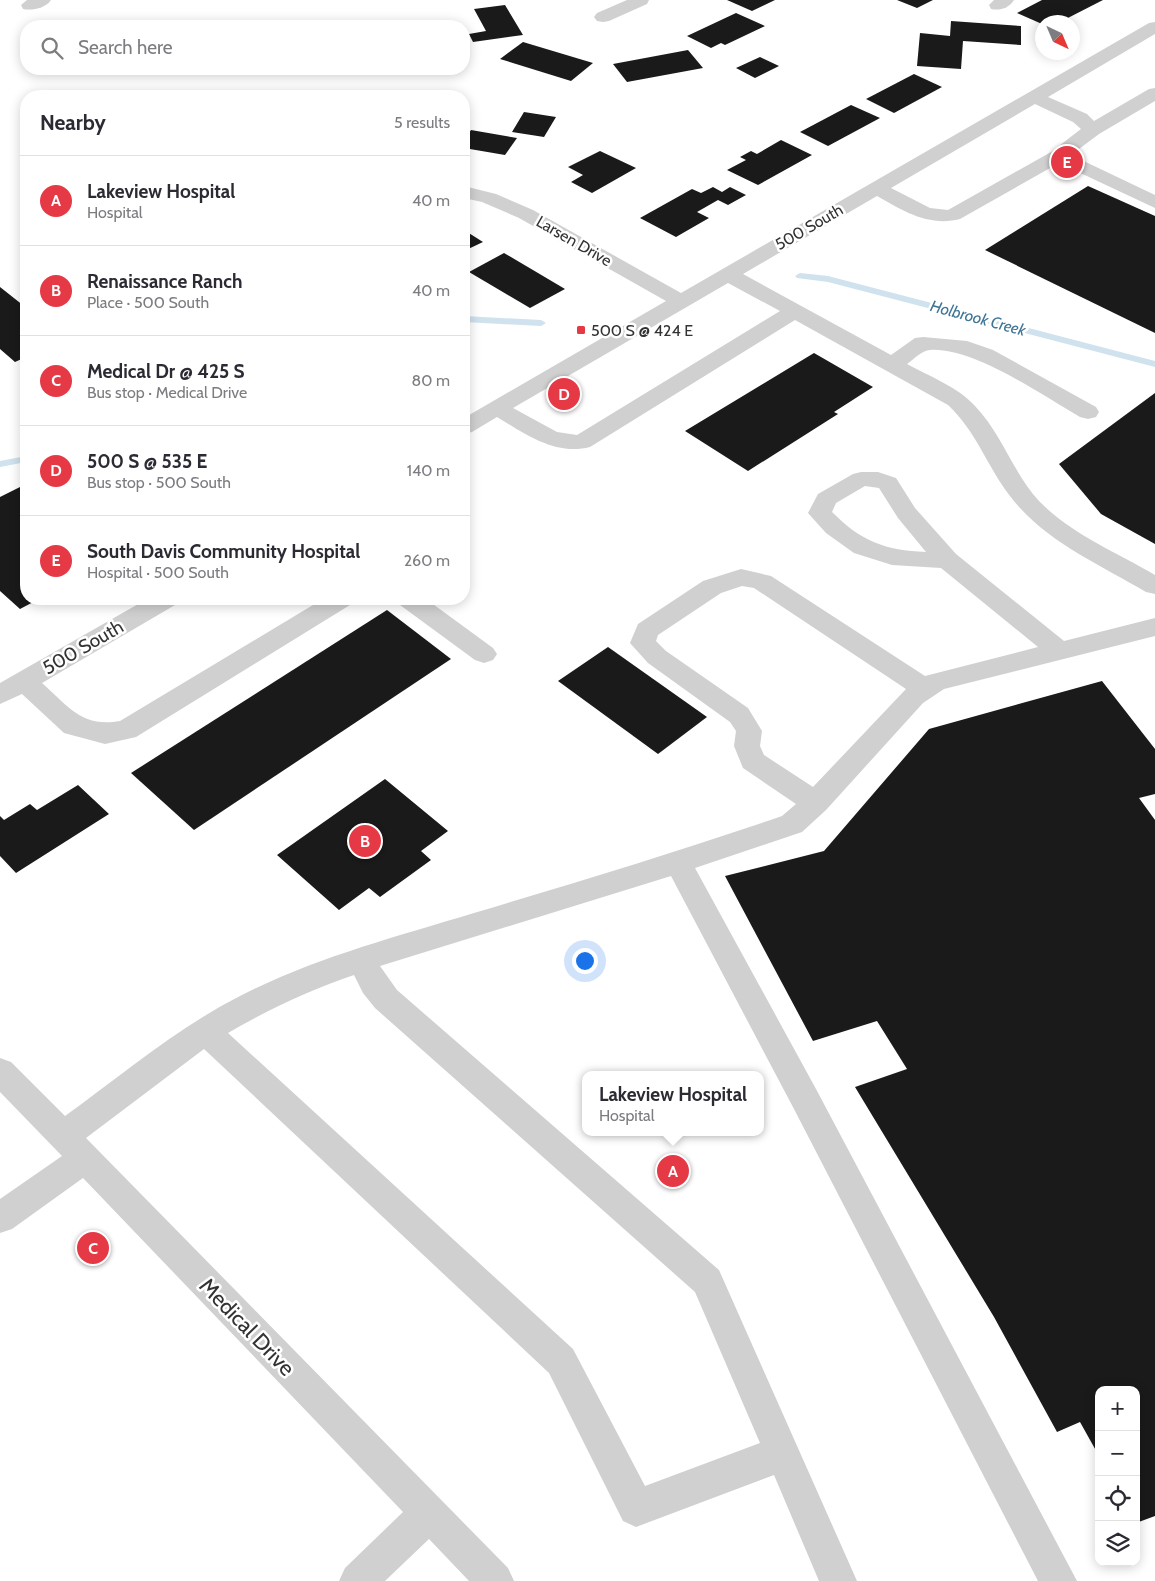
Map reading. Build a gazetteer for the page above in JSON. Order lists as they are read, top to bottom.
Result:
{
  "streets": {
    "street": ["500 South", "Larsen Drive", "Medical Drive"]
  },
  "crossings": [
    ["500 South", "Larsen Drive"]
  ],
  "water": ["Holbrook Creek"],
  "places": {
    "transit": ["500 S @ 424 E"]
  },
  "north": "bottom right",
  "page": {
    "search": "Search here",
    "heading": ["Nearby", "5 results"],
    "pins": [
      "E",
      "D",
      "B",
      "A",
      "C"
    ],
    "list": [
      {
        "mark": "A",
        "name": "Lakeview Hospital",
        "note": "Hospital",
        "value": "40 m"
      },
      {
        "mark": "B",
        "name": "Renaissance Ranch",
        "note": "Place · 500 South",
        "value": "40 m"
      },
      {
        "mark": "C",
        "name": "Medical Dr @ 425 S",
        "note": "Bus stop · Medical Drive",
        "value": "80 m"
      },
      {
        "mark": "D",
        "name": "500 S @ 535 E",
        "note": "Bus stop · 500 South",
        "value": "140 m"
      },
      {
        "mark": "E",
        "name": "South Davis Community Hospital",
        "note": "Hospital · 500 South",
        "value": "260 m"
      }
    ],
    "popup": ["Lakeview Hospital", "Hospital"],
    "map_buttons": ["+", "−"]
  }
}
